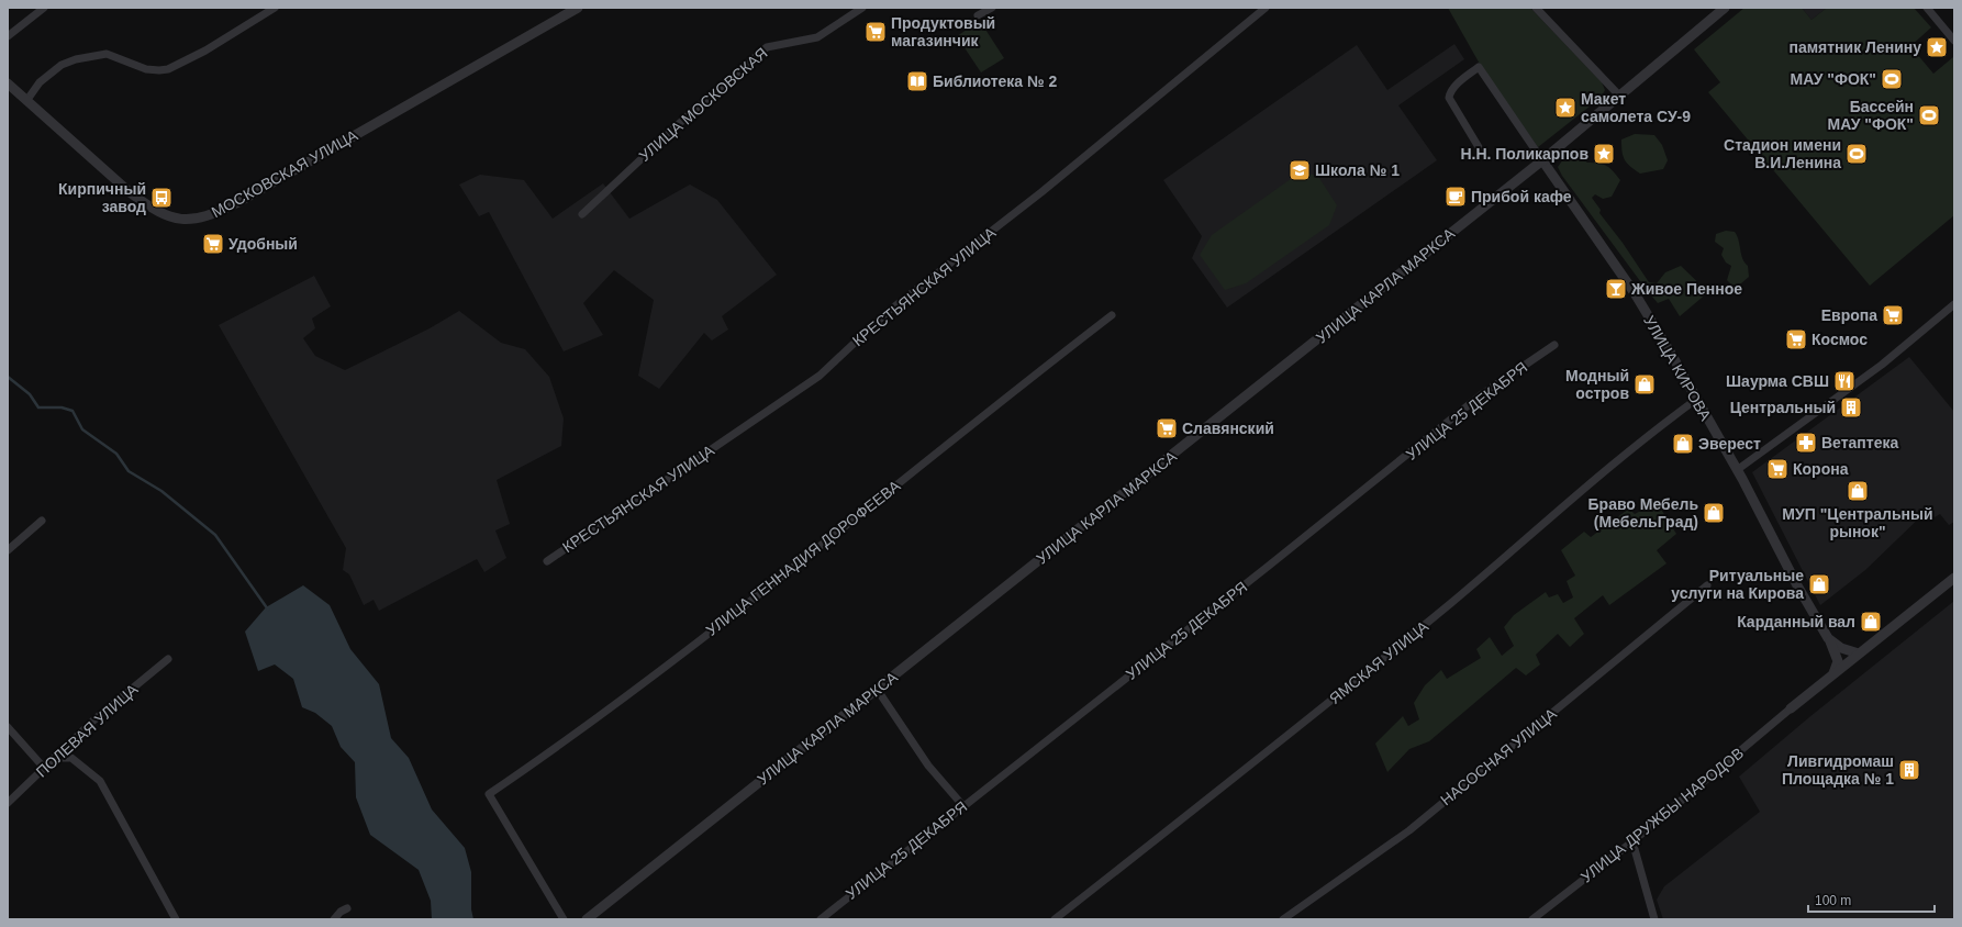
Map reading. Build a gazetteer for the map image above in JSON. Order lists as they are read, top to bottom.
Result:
{
  "streets": {
    "street": [
      "УЛИЦА МОСКОВСКАЯ",
      "МОСКОВСКАЯ УЛИЦА",
      "УЛИЦА КАРЛА МАРКСА",
      "КРЕСТЬЯНСКАЯ УЛИЦА",
      "УЛИЦА КИРОВА",
      "УЛИЦА 25 ДЕКАБРЯ",
      "УЛИЦА ГЕННАДИЯ ДОРОФЕЕВА",
      "ЯМСКАЯ УЛИЦА",
      "ПОЛЕВАЯ УЛИЦА",
      "НАСОСНАЯ УЛИЦА",
      "УЛИЦА ДРУЖБЫ НАРОДОВ"
    ]
  },
  "crossings": [
    ["УЛИЦА КАРЛА МАРКСА", "УЛИЦА КИРОВА"],
    ["УЛИЦА КИРОВА", "ЯМСКАЯ УЛИЦА"]
  ],
  "places": {
    "supermarket": [
      "Продуктовый магазинчик",
      "Удобный",
      "Европа",
      "Космос",
      "Славянский",
      "Корона"
    ],
    "place": ["памятник Ленину", "Макет самолета СУ-9", "Н.Н. Поликарпов"],
    "sports": ["МАУ \"ФОК\"", "Бассейн МАУ \"ФОК\"", "Стадион имени В.И.Ленина"],
    "library": ["Библиотека № 2"],
    "school or university": ["Школа № 1"],
    "cafe": ["Прибой кафе"],
    "bus stop": ["Кирпичный завод"],
    "bar": ["Живое Пенное"],
    "restaurant": ["Шаурма СВШ"],
    "shop": [
      "Модный остров",
      "Эверест",
      "МУП \"Центральный рынок\"",
      "Браво Мебель (МебельГрад)",
      "Ритуальные услуги на Кирова",
      "Карданный вал"
    ],
    "building": ["Центральный", "Ливгидромаш Площадка № 1"],
    "pharmacy": ["Ветаптека"]
  },
  "scale_bar": "100 m"
}
